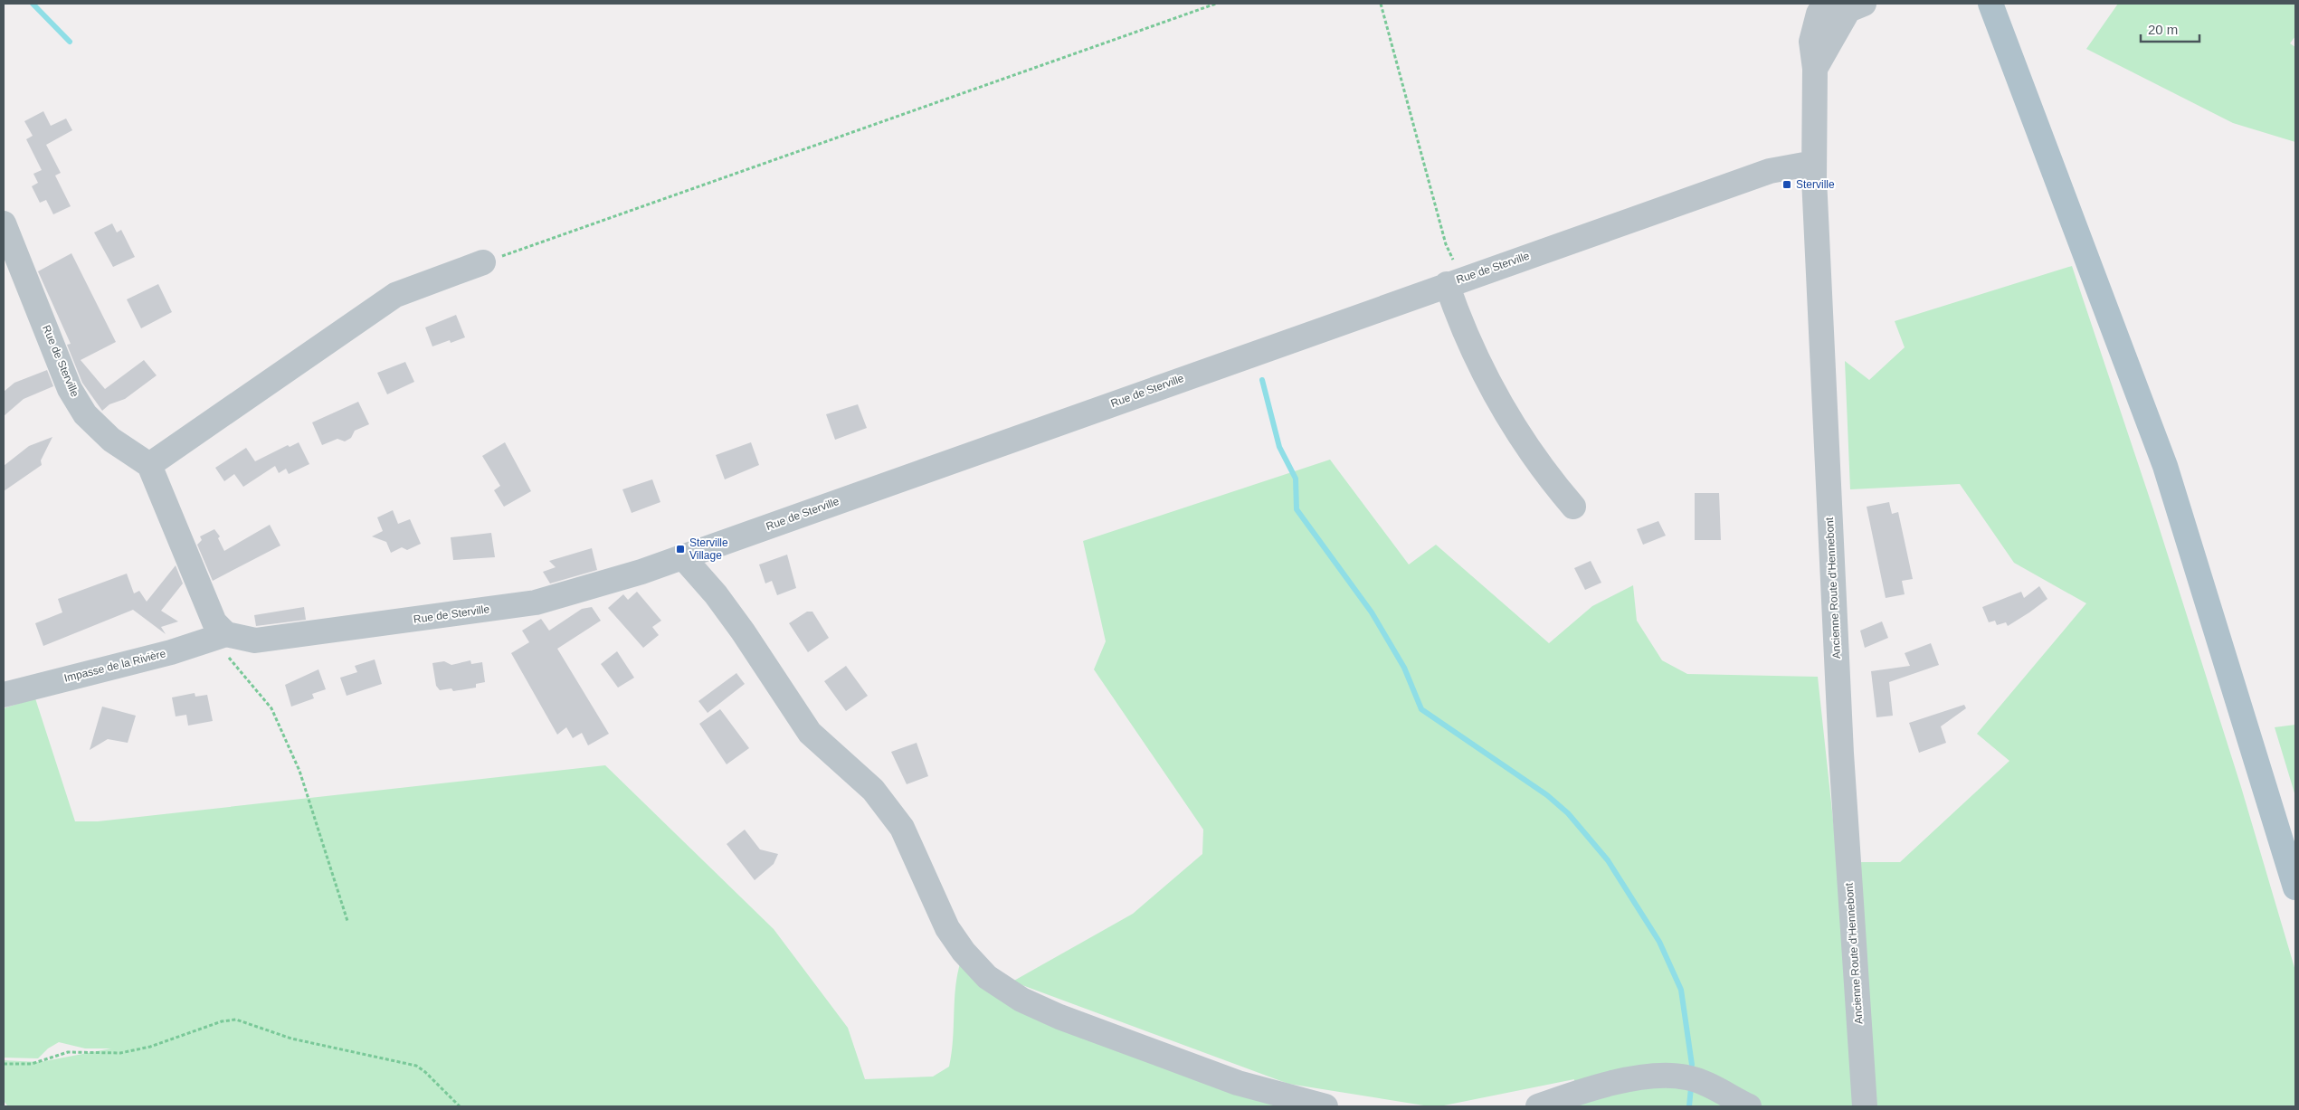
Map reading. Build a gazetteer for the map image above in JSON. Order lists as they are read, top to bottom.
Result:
{
  "streets": {
    "street": ["Rue de Sterville", "Ancienne Route d'Hennebont", "Impasse de la Rivière"]
  },
  "crossings": [
    ["Rue de Sterville", "Ancienne Route d'Hennebont"],
    ["Rue de Sterville", "Impasse de la Rivière"]
  ],
  "places": {
    "transit": ["Sterville", "Sterville Village"]
  },
  "scale_bar": "20 m"
}
